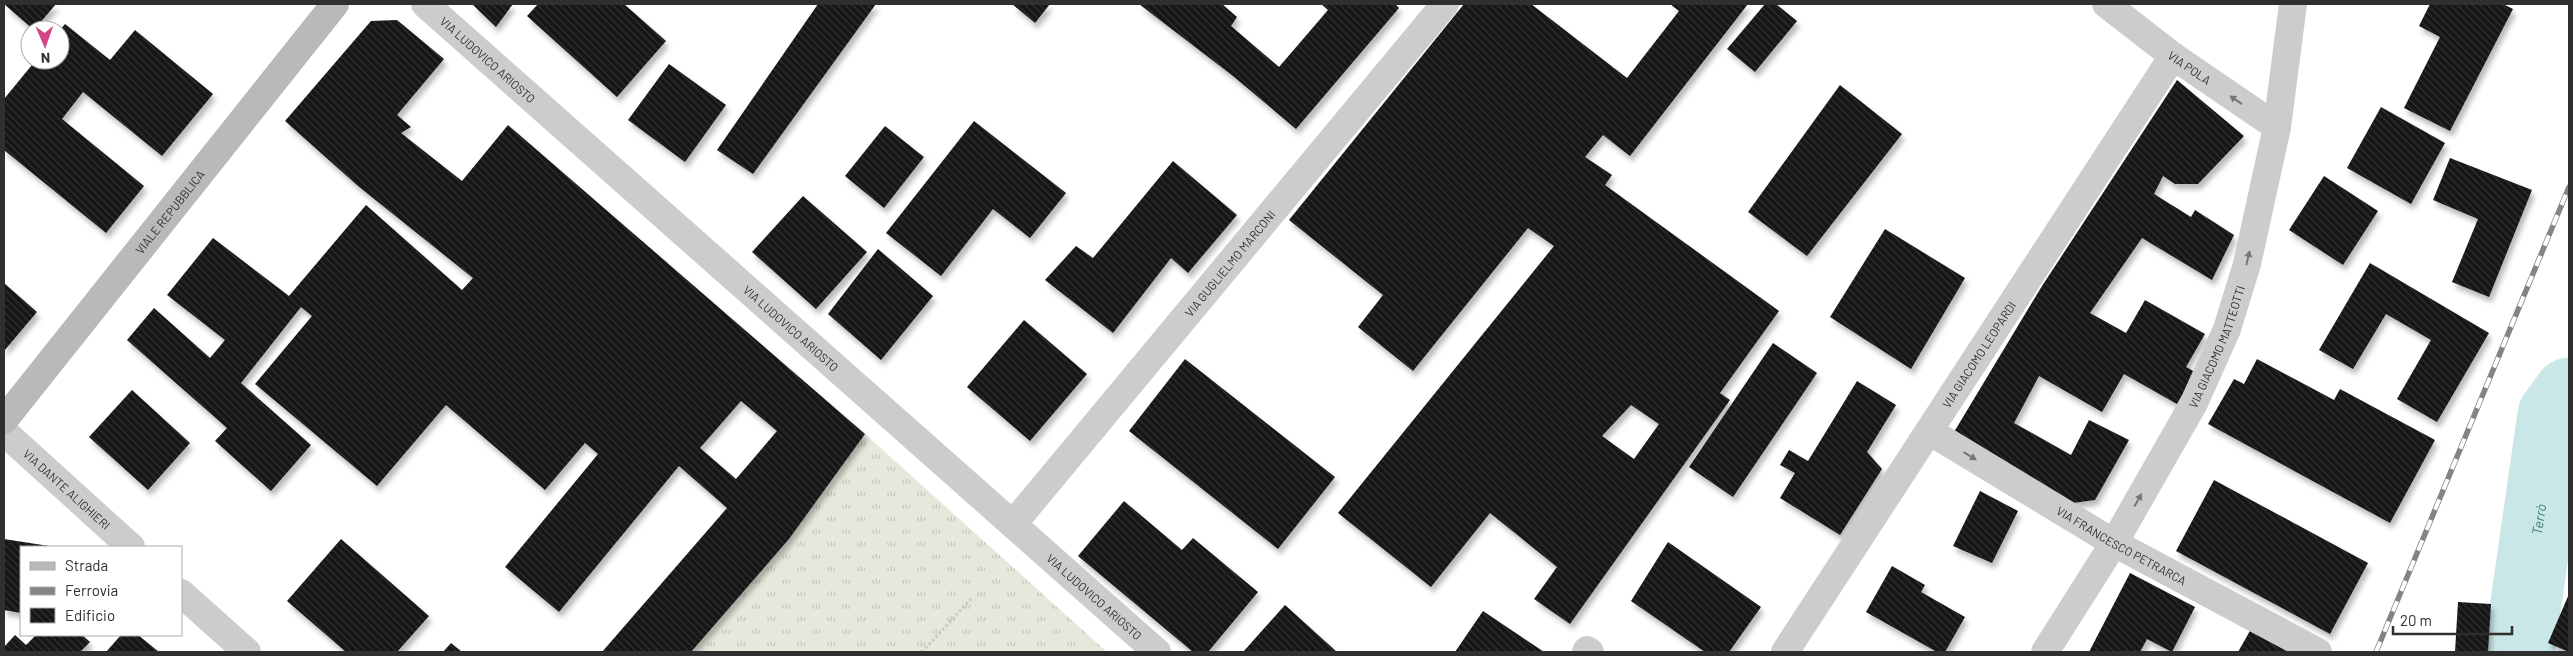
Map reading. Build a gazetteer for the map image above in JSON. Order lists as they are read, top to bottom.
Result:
{
  "streets": {
    "street": [
      "VIA LUDOVICO ARIOSTO",
      "VIA POLA",
      "VIALE REPUBBLICA",
      "VIA GUGLIELMO MARCONI",
      "VIA GIACOMO MATTEOTTI",
      "VIA GIACOMO LEOPARDI",
      "VIA DANTE ALIGHIERI",
      "VIA FRANCESCO PETRARCA"
    ]
  },
  "crossings": [
    ["VIA LUDOVICO ARIOSTO", "VIA GUGLIELMO MARCONI"],
    ["VIA POLA", "VIA GIACOMO MATTEOTTI"],
    ["VIA POLA", "VIA GIACOMO LEOPARDI"],
    ["VIA GIACOMO MATTEOTTI", "VIA FRANCESCO PETRARCA"],
    ["VIA GIACOMO LEOPARDI", "VIA FRANCESCO PETRARCA"]
  ],
  "one_way": ["VIA POLA", "VIA GIACOMO MATTEOTTI", "VIA FRANCESCO PETRARCA"],
  "water": ["Terrò"],
  "legend": ["Strada", "Ferrovia", "Edificio"],
  "scale_bar": "20 m",
  "north": "bottom"
}
